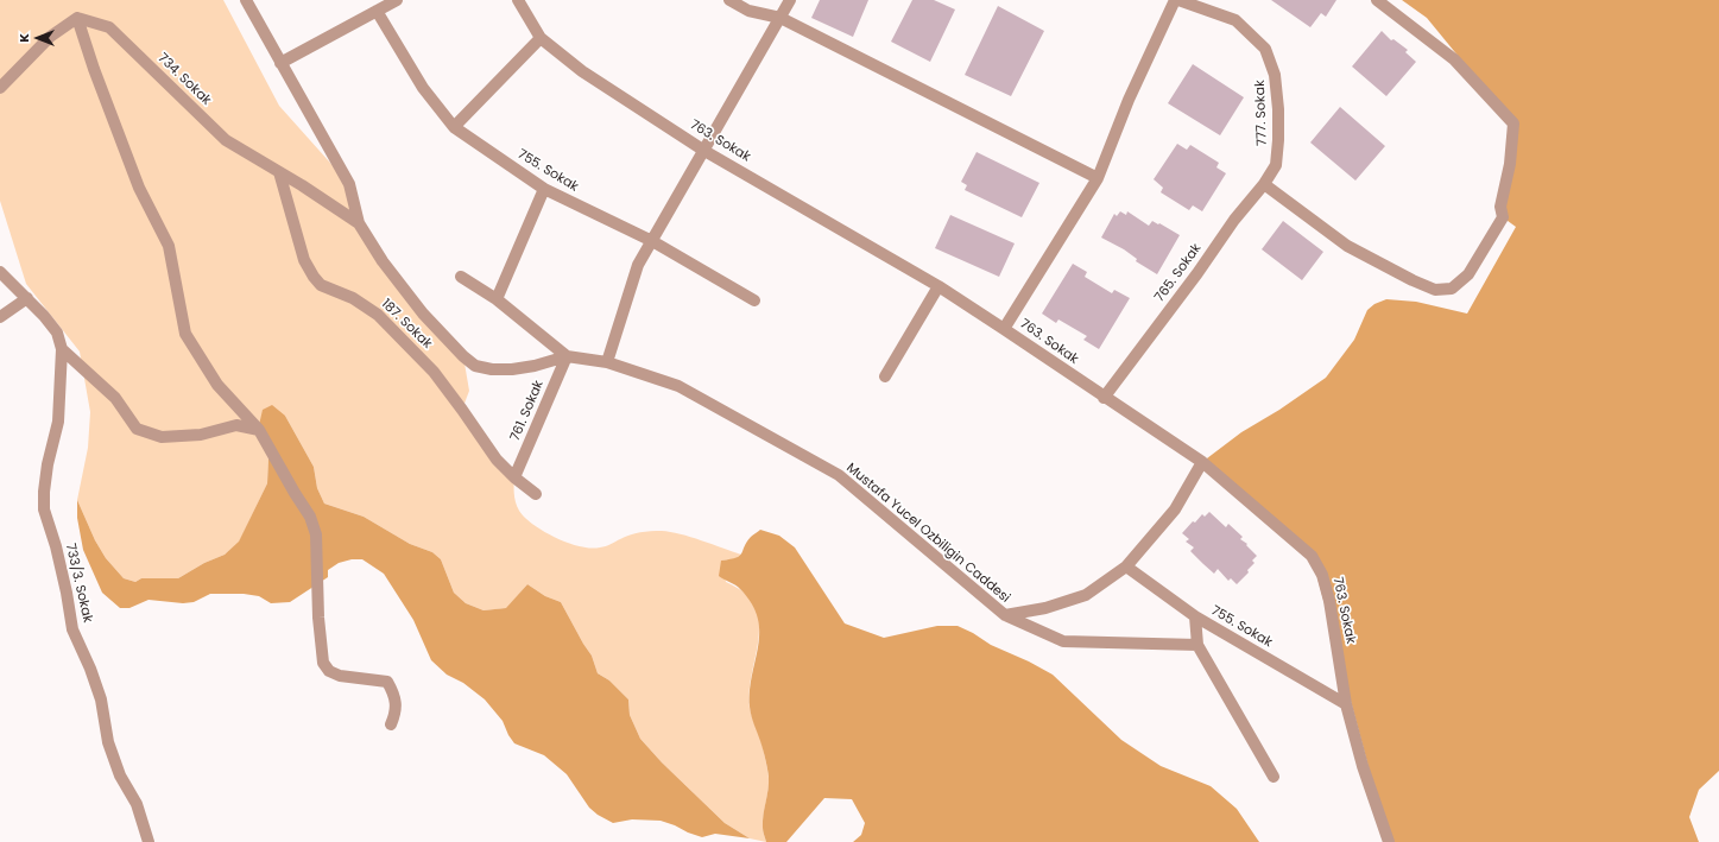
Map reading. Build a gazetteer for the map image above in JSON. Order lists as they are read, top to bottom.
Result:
{
  "streets": {
    "street": [
      "734. Sokak",
      "777. Sokak",
      "763. Sokak",
      "755. Sokak",
      "765. Sokak",
      "187. Sokak",
      "761. Sokak",
      "Mustafa Yucel Ozbiligin Caddesi",
      "733/3. Sokak"
    ]
  },
  "crossings": [
    ["734. Sokak", "187. Sokak"],
    ["777. Sokak", "765. Sokak"],
    ["763. Sokak", "755. Sokak"],
    ["763. Sokak", "765. Sokak"],
    ["187. Sokak", "761. Sokak"],
    ["761. Sokak", "Mustafa Yucel Ozbiligin Caddesi"]
  ],
  "north": "left"
}
